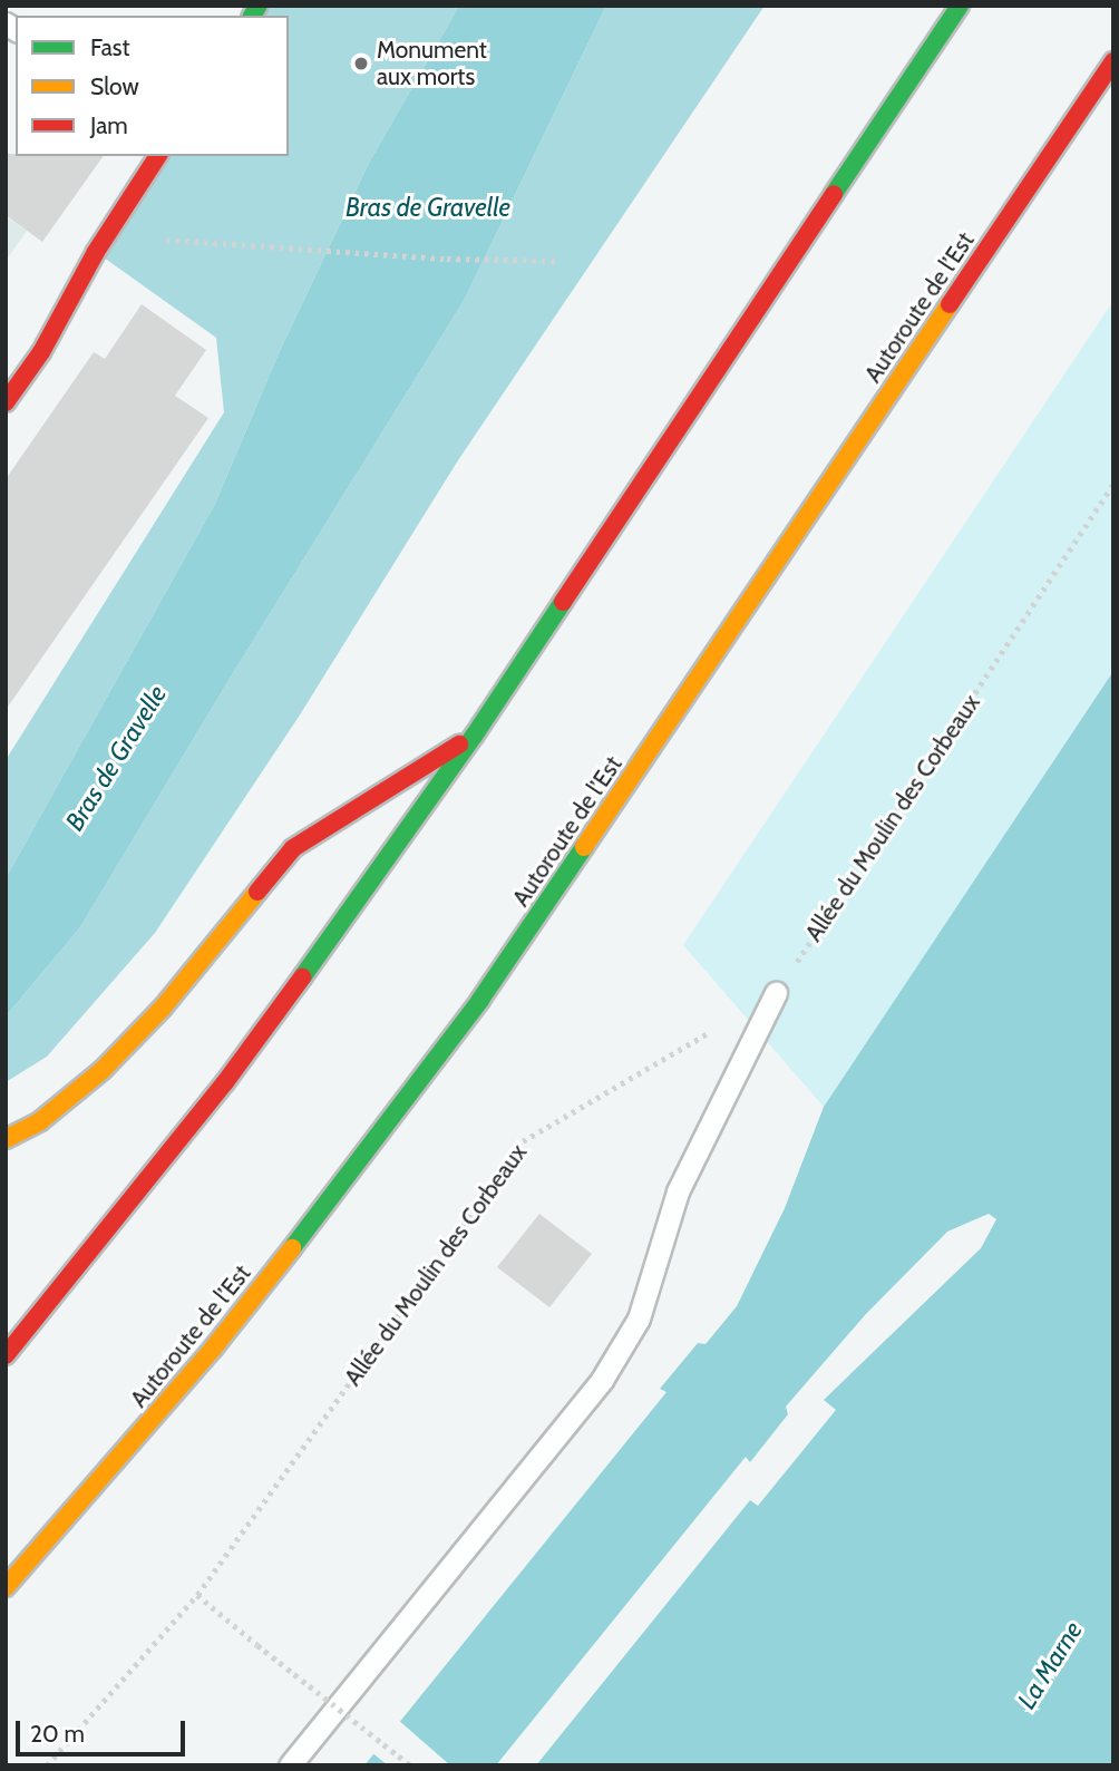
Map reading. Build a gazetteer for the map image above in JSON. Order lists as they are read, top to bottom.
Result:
{
  "streets": {
    "main road": ["Autoroute de l’Est"],
    "path": ["Allée du Moulin des Corbeaux"]
  },
  "water": ["Bras de Gravelle", "La Marne"],
  "places": ["Monument aux morts"],
  "legend": ["Fast", "Slow", "Jam"],
  "scale_bar": "20 m"
}
